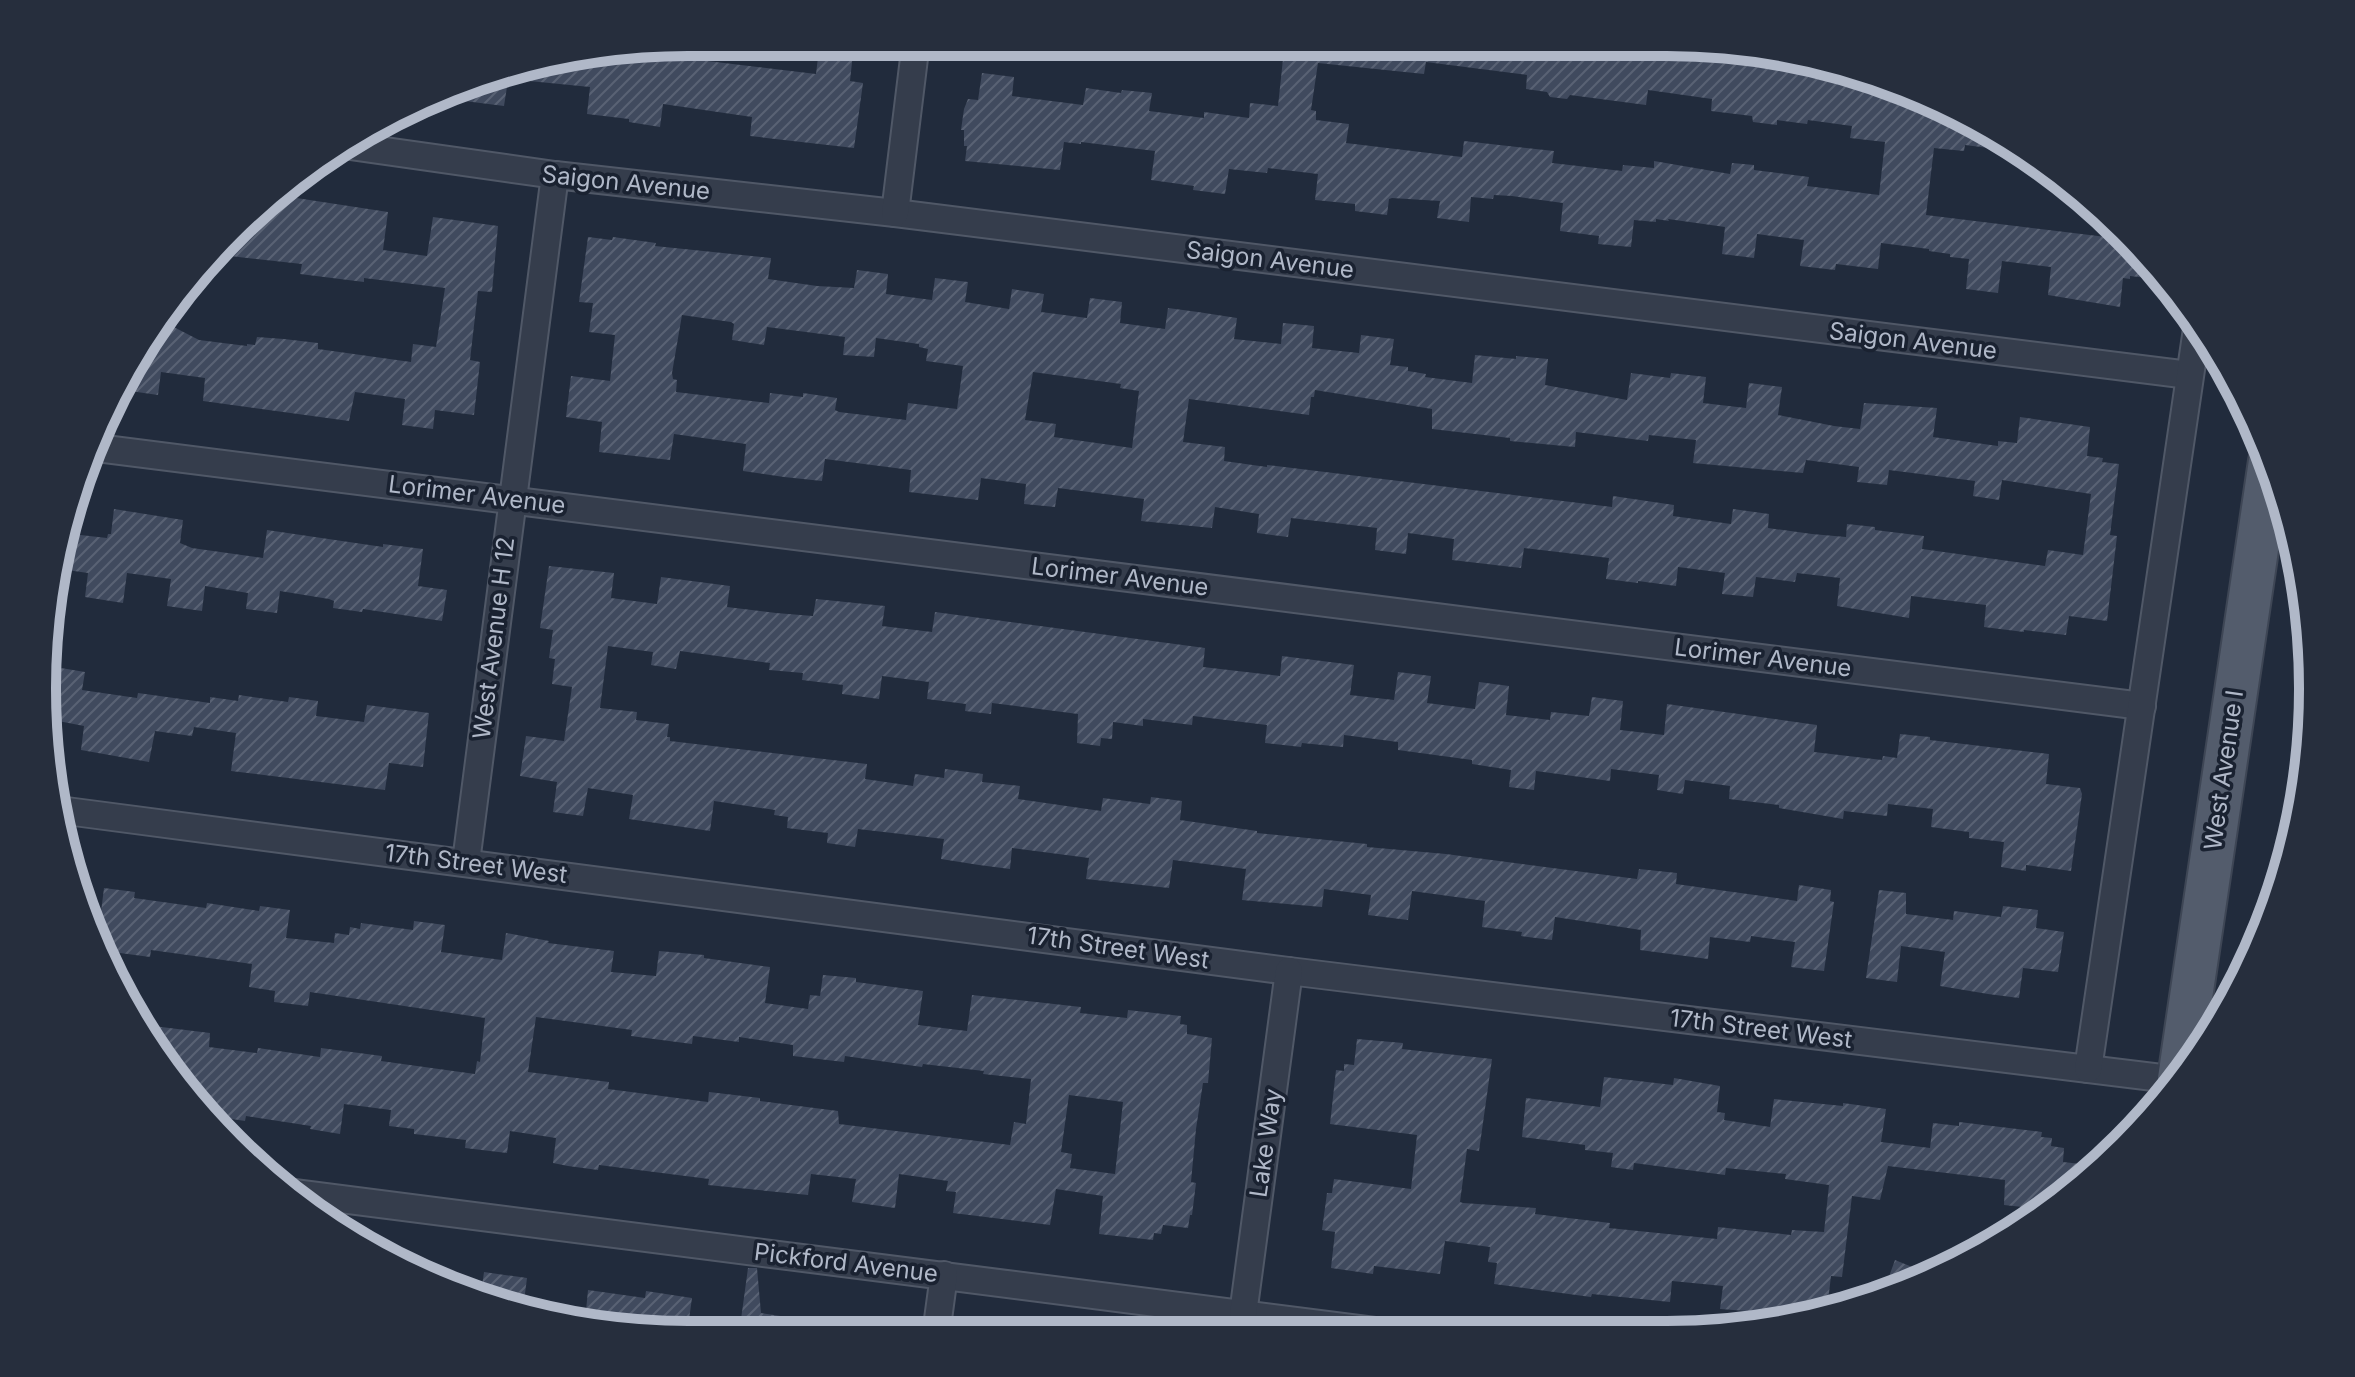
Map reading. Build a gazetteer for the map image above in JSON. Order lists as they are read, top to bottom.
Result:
{
  "streets": {
    "main road": ["West Avenue I"],
    "street": [
      "Saigon Avenue",
      "Lorimer Avenue",
      "West Avenue H 12",
      "17th Street West",
      "Lake Way",
      "Pickford Avenue"
    ]
  },
  "crossings": [
    ["Saigon Avenue", "West Avenue H 12"],
    ["Lorimer Avenue", "West Avenue H 12"],
    ["West Avenue H 12", "17th Street West"],
    ["17th Street West", "Lake Way"],
    ["Lake Way", "Pickford Avenue"]
  ]
}
